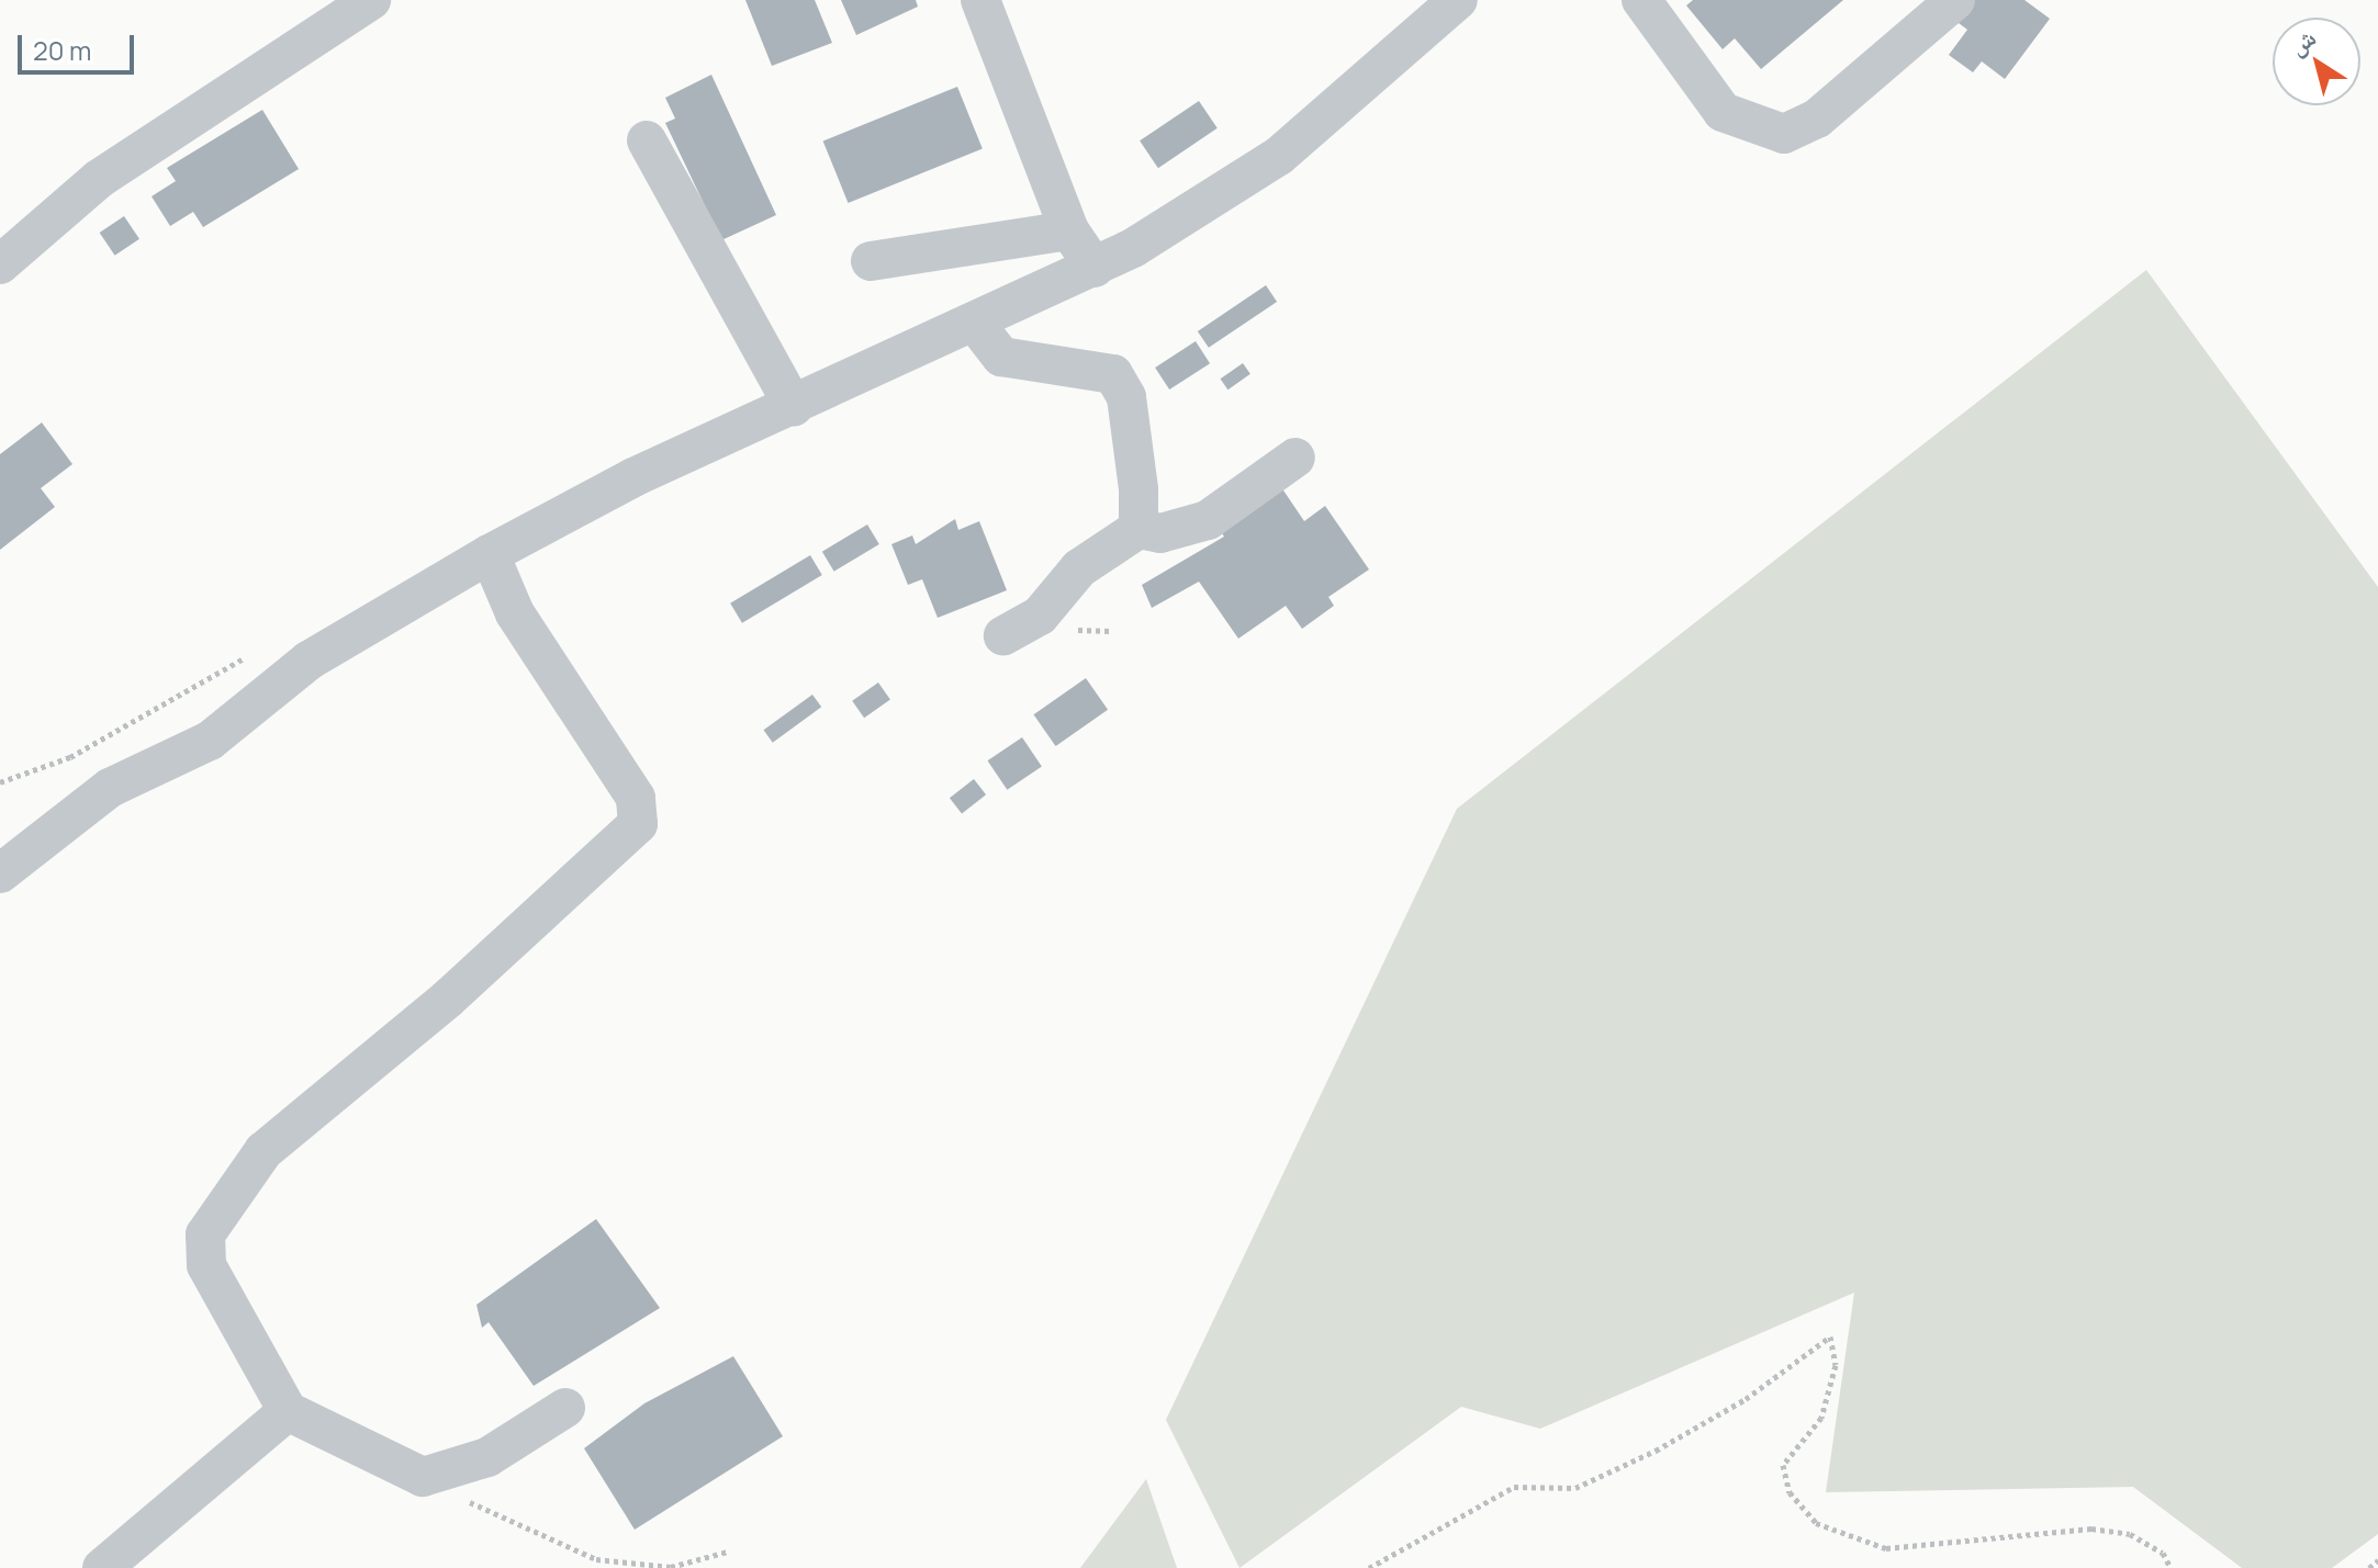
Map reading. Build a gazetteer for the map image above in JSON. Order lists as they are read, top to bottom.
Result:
{
  "scale_bar": "20 m",
  "north": "top left"
}
